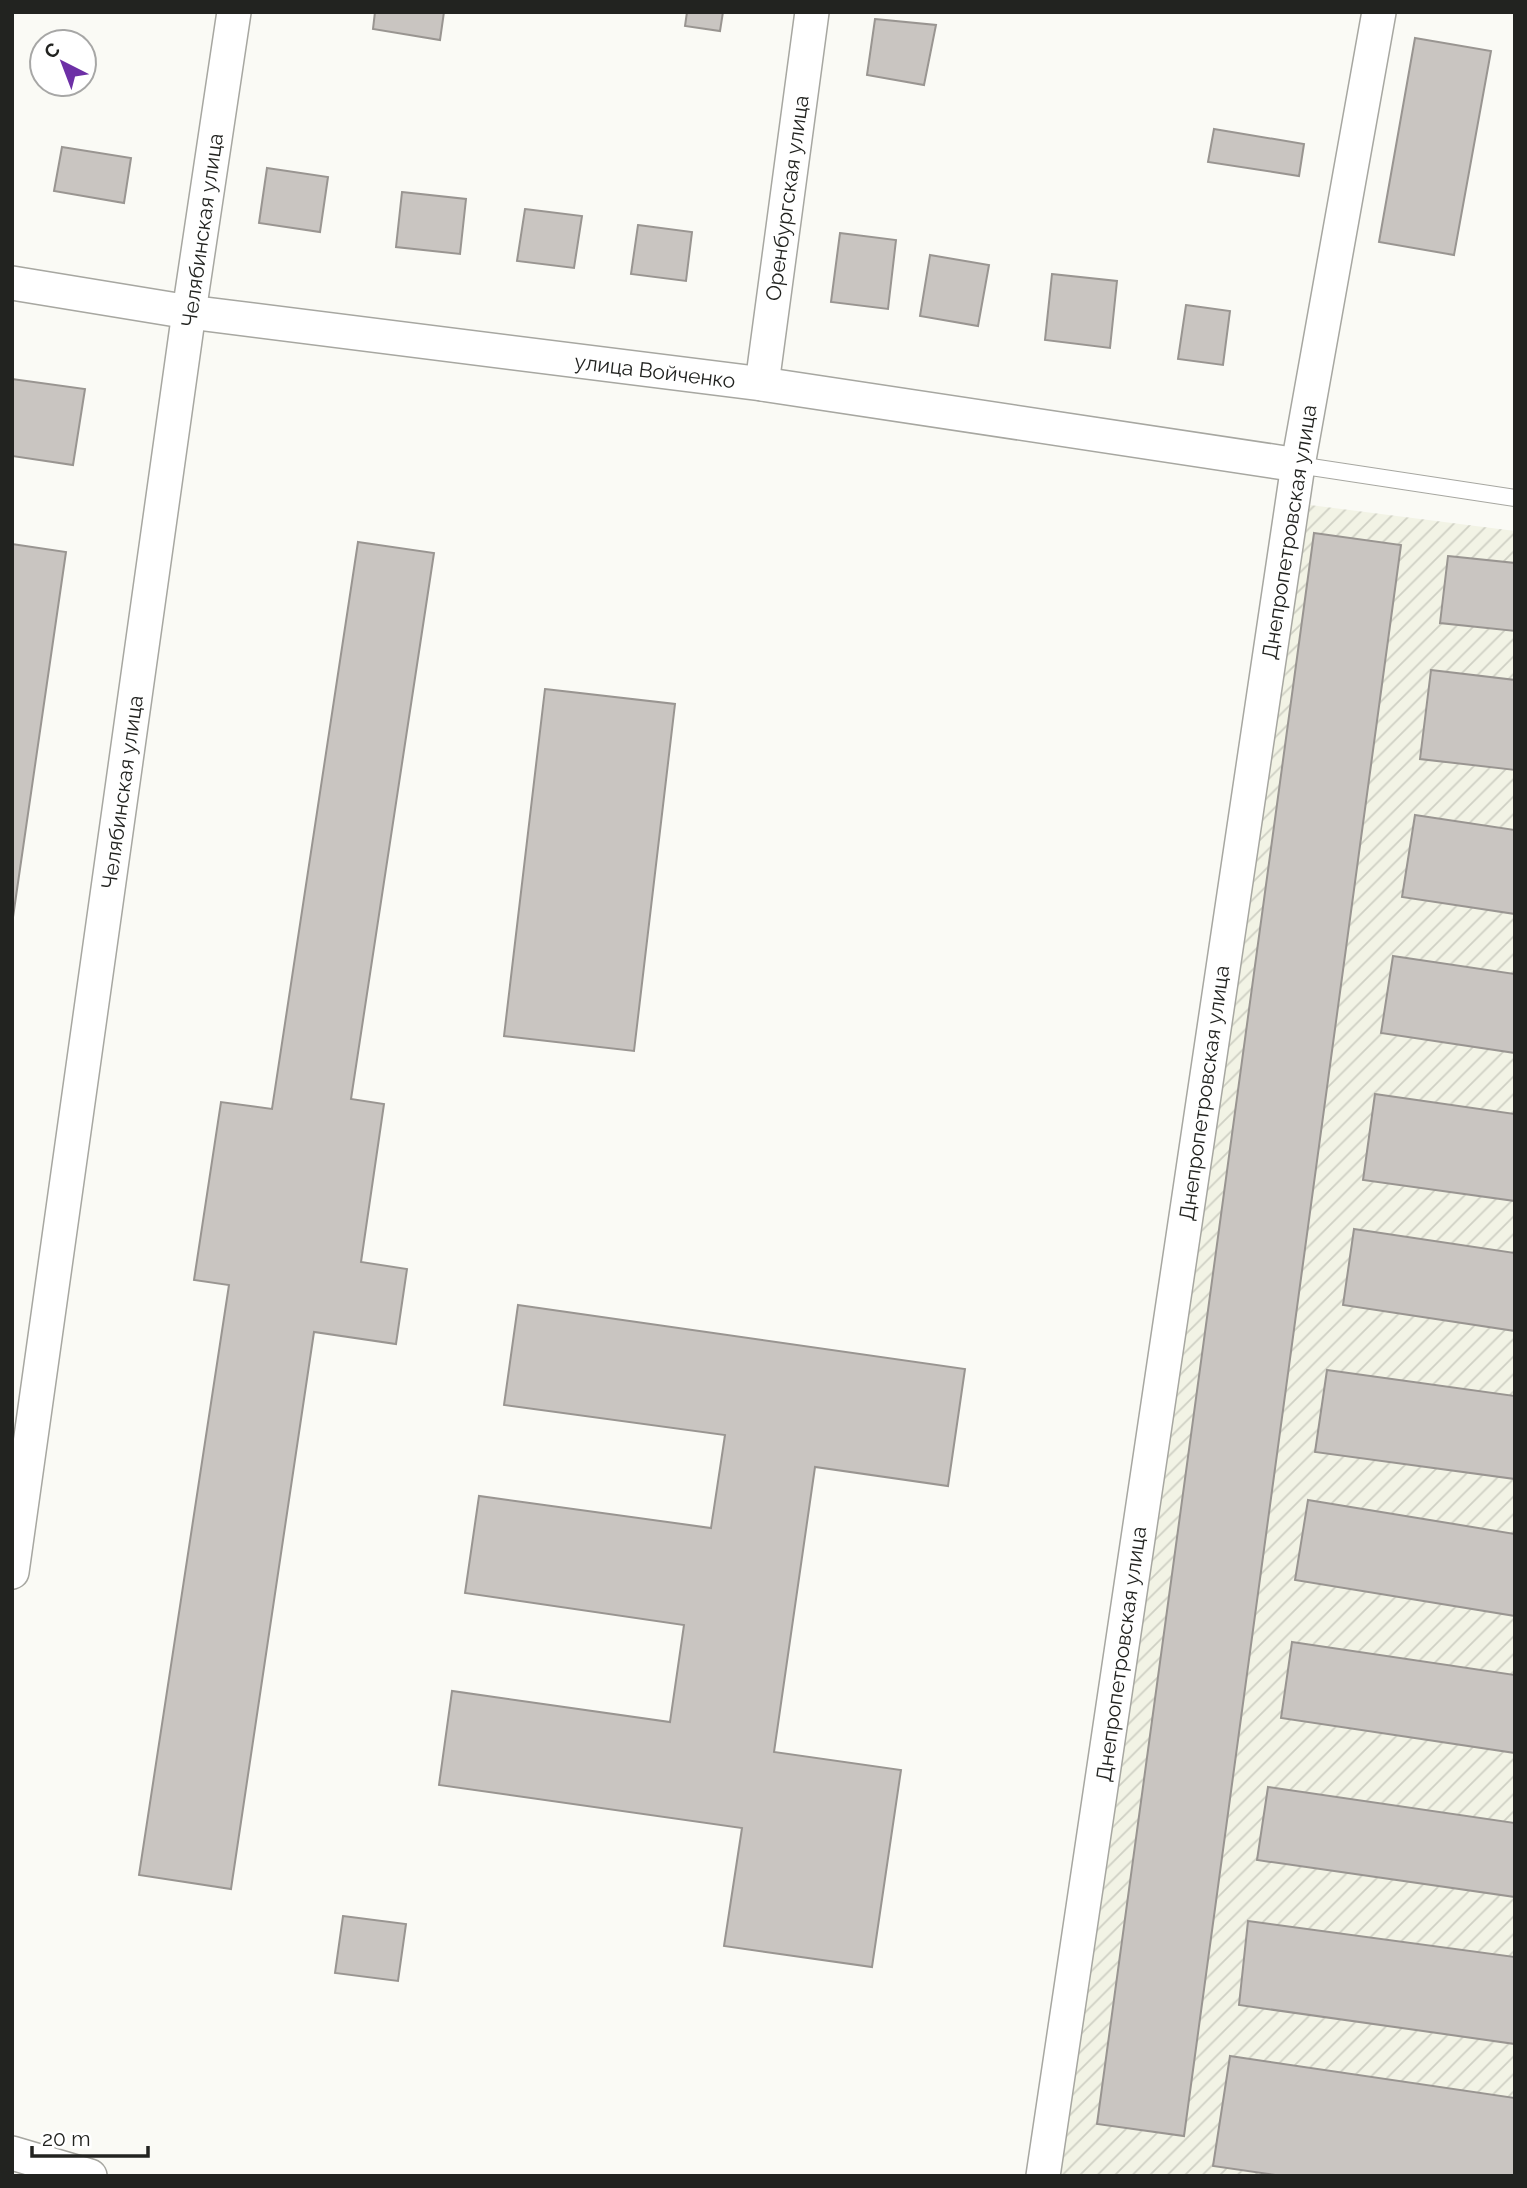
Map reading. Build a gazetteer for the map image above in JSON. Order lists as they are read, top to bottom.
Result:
{
  "streets": {
    "street": [
      "Оренбургская улица",
      "Челябинская улица",
      "улица Войченко",
      "Днепропетровская улица"
    ]
  },
  "crossings": [
    ["Оренбургская улица", "улица Войченко"],
    ["Челябинская улица", "улица Войченко"],
    ["улица Войченко", "Днепропетровская улица"]
  ],
  "scale_bar": "20 m",
  "north": "top left"
}
